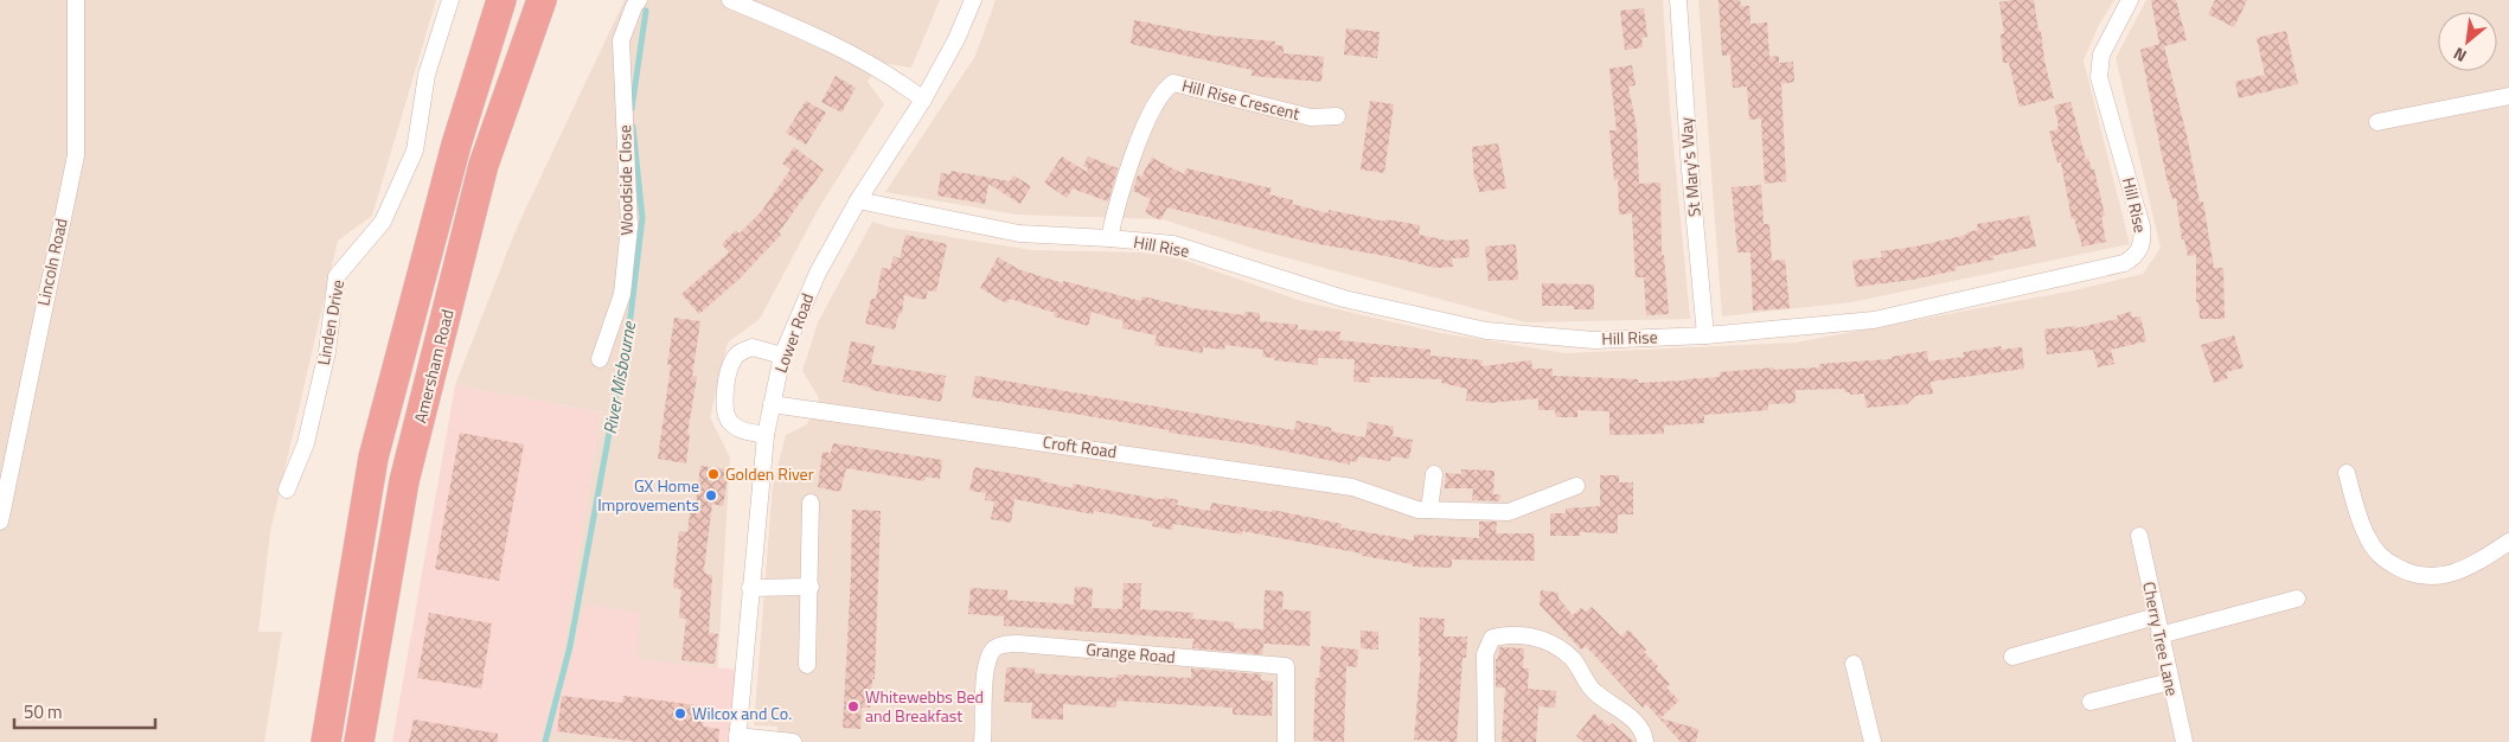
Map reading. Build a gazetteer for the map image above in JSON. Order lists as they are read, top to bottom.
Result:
{
  "streets": {
    "highway": ["Amersham Road"],
    "street": [
      "Hill Rise Crescent",
      "St Mary's Way",
      "Woodside Close",
      "Hill Rise",
      "Lincoln Road",
      "Linden Drive",
      "Lower Road",
      "Croft Road",
      "Cherry Tree Lane",
      "Grange Road"
    ]
  },
  "crossings": [
    ["Hill Rise Crescent", "Hill Rise"],
    ["St Mary's Way", "Hill Rise"],
    ["Hill Rise", "Lower Road"],
    ["Lower Road", "Croft Road"]
  ],
  "water": ["River Misbourne"],
  "places": [
    "Golden River",
    "GX Home Improvements",
    "Whitewebbs Bed and Breakfast",
    "Wilcox and Co."
  ],
  "scale_bar": "50 m",
  "north": "bottom left"
}
